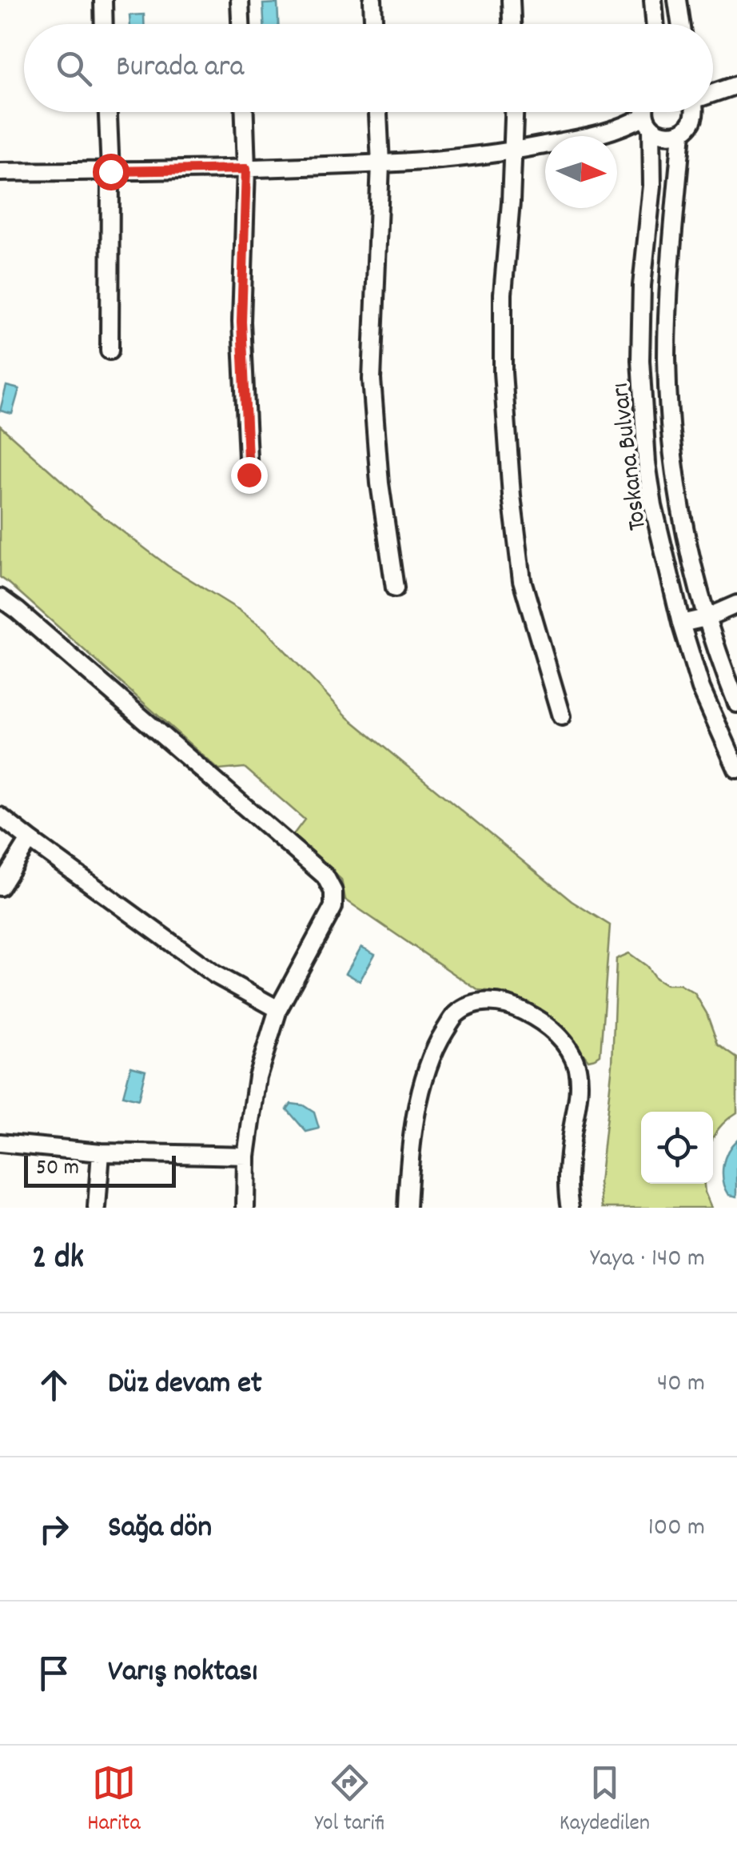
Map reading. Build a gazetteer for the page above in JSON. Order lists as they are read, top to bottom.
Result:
{
  "streets": {
    "street": ["Toskana Bulvarı"]
  },
  "scale_bar": "50 m",
  "north": "right",
  "page": {
    "search": "Burada ara",
    "scale": "50 m",
    "heading": ["2 dk", "Yaya · 140 m"],
    "list": [
      ["Düz devam et", "40 m"],
      ["Sağa dön", "100 m"],
      "Varış noktası"
    ],
    "nav": ["Harita", "Yol tarifi", "Kaydedilen"]
  }
}
